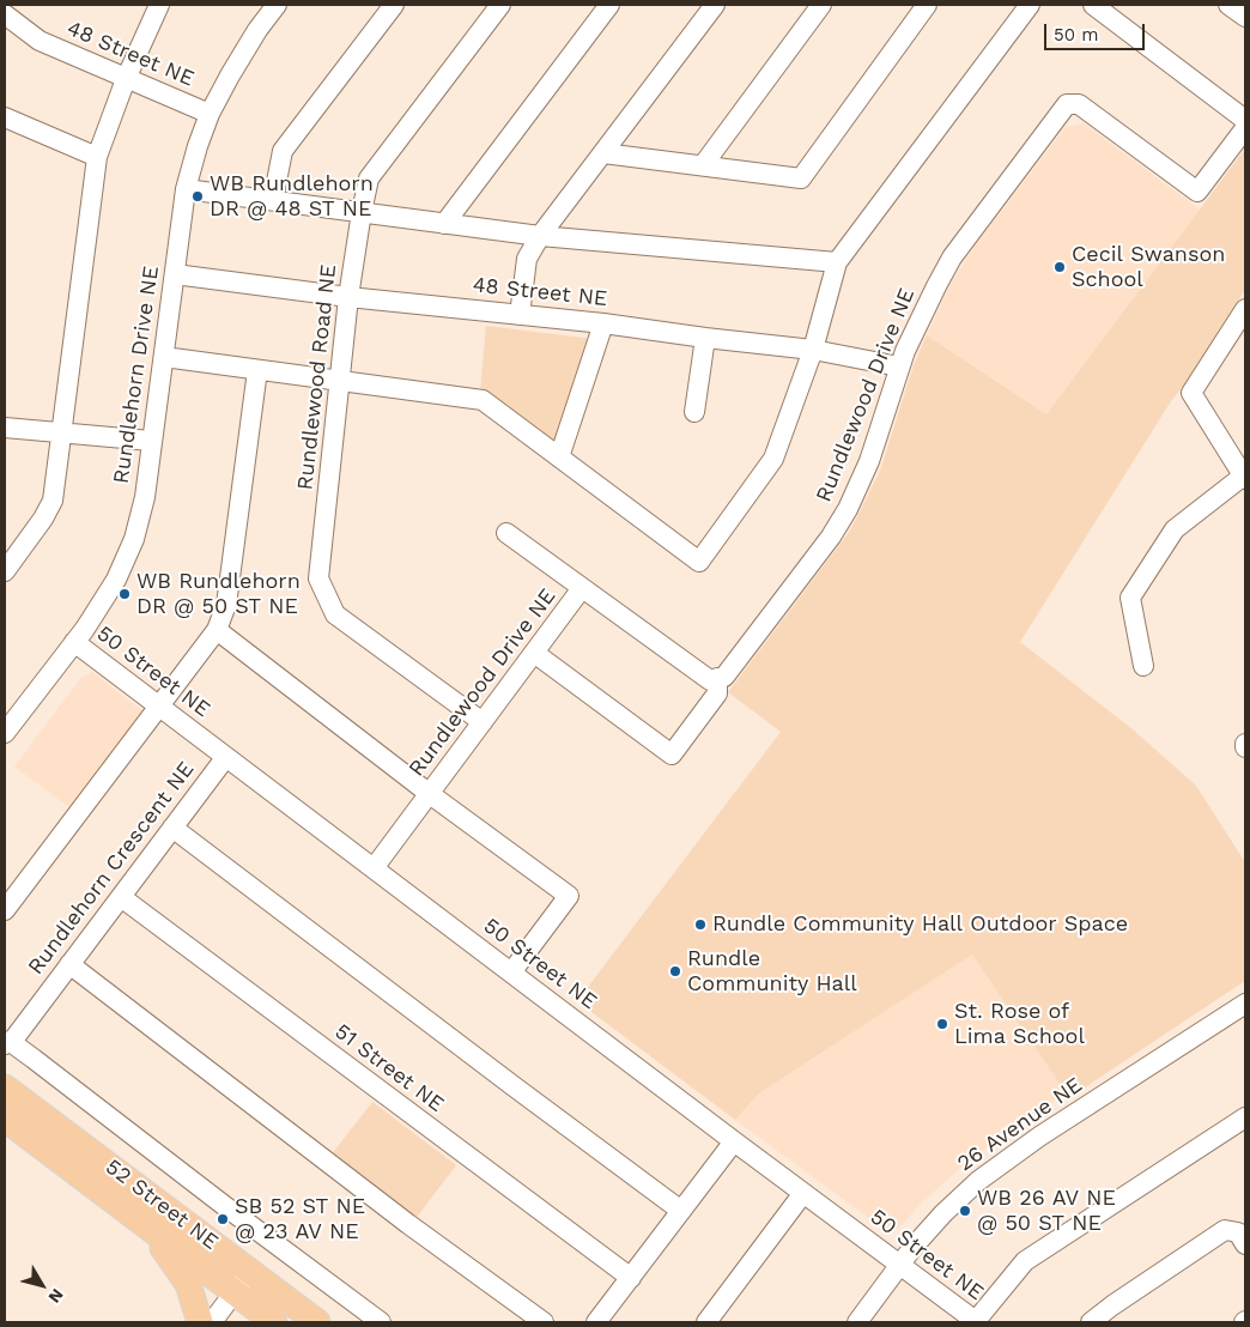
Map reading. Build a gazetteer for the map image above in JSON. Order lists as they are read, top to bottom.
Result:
{
  "streets": {
    "main road": ["52 Street NE"],
    "street": [
      "48 Street NE",
      "Rundlehorn Drive NE",
      "Rundlewood Road NE",
      "Rundlewood Drive NE",
      "50 Street NE",
      "Rundlehorn Crescent NE",
      "51 Street NE",
      "26 Avenue NE"
    ]
  },
  "crossings": [
    ["48 Street NE", "Rundlehorn Drive NE"],
    ["48 Street NE", "Rundlewood Road NE"],
    ["48 Street NE", "Rundlewood Drive NE"],
    ["Rundlehorn Drive NE", "50 Street NE"],
    ["Rundlewood Road NE", "Rundlewood Drive NE"],
    ["Rundlewood Drive NE", "50 Street NE"],
    ["50 Street NE", "Rundlehorn Crescent NE"],
    ["50 Street NE", "26 Avenue NE"],
    ["Rundlehorn Crescent NE", "51 Street NE"]
  ],
  "places": [
    "WB Rundlehorn DR @ 48 ST NE",
    "Cecil Swanson School",
    "WB Rundlehorn DR @ 50 ST NE",
    "Rundle Community Hall Outdoor Space",
    "Rundle Community Hall",
    "St. Rose of Lima School",
    "WB 26 AV NE @ 50 ST NE",
    "SB 52 ST NE @ 23 AV NE"
  ],
  "scale_bar": "50 m",
  "north": "bottom right"
}
